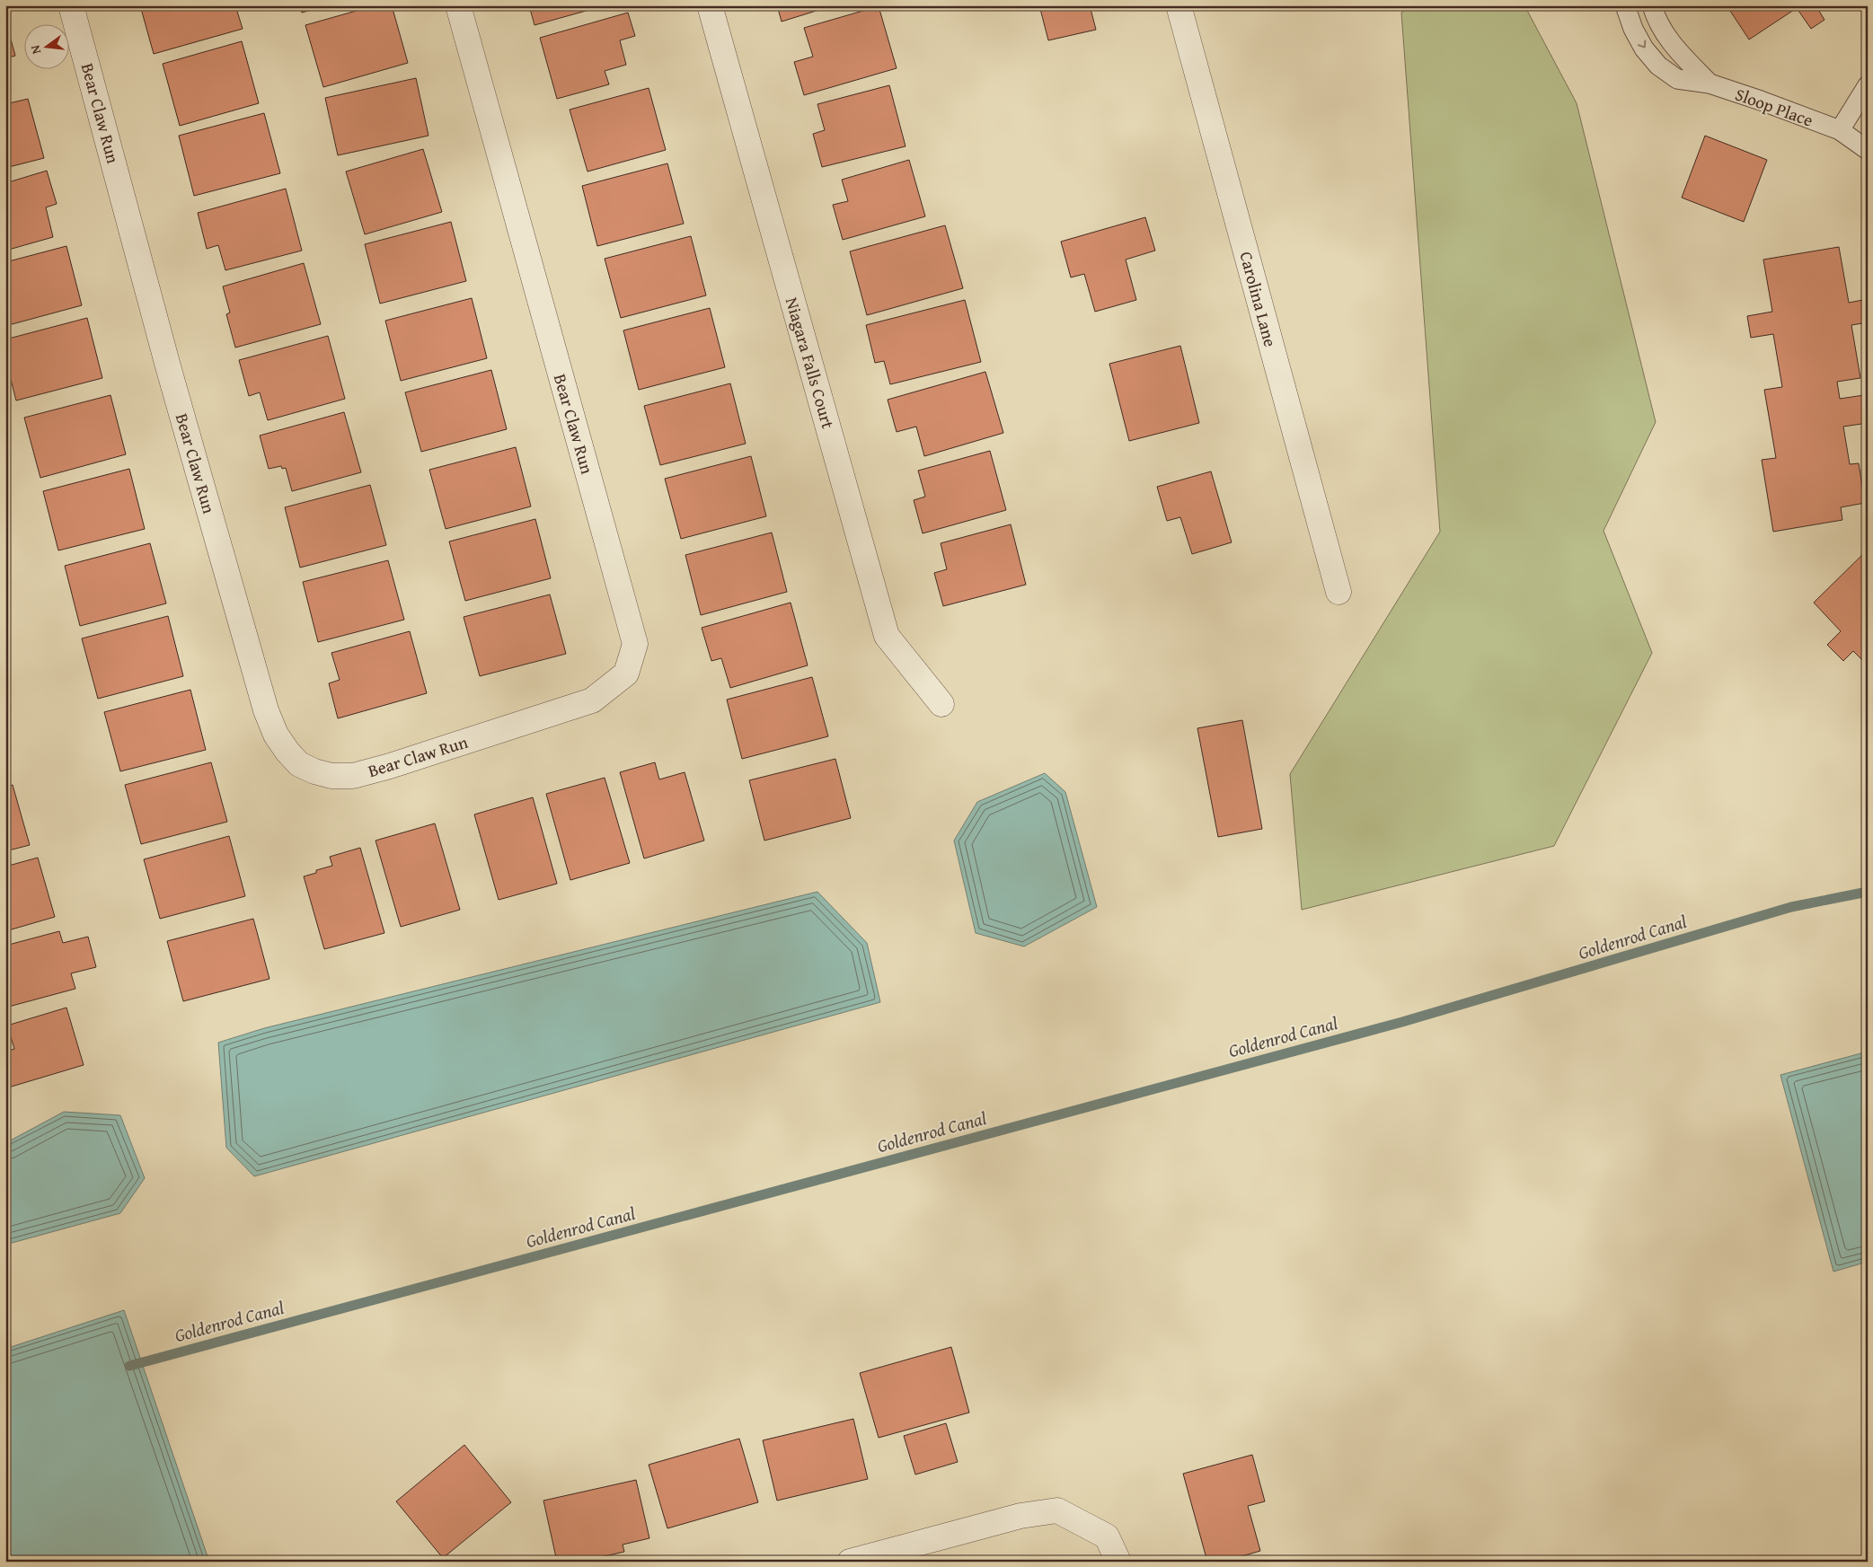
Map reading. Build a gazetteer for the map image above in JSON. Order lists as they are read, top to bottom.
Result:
{
  "streets": {
    "street": ["Bear Claw Run", "Carolina Lane", "Niagara Falls Court"],
    "lane": ["Sloop Place"]
  },
  "water": ["Goldenrod Canal"],
  "north": "left"
}
